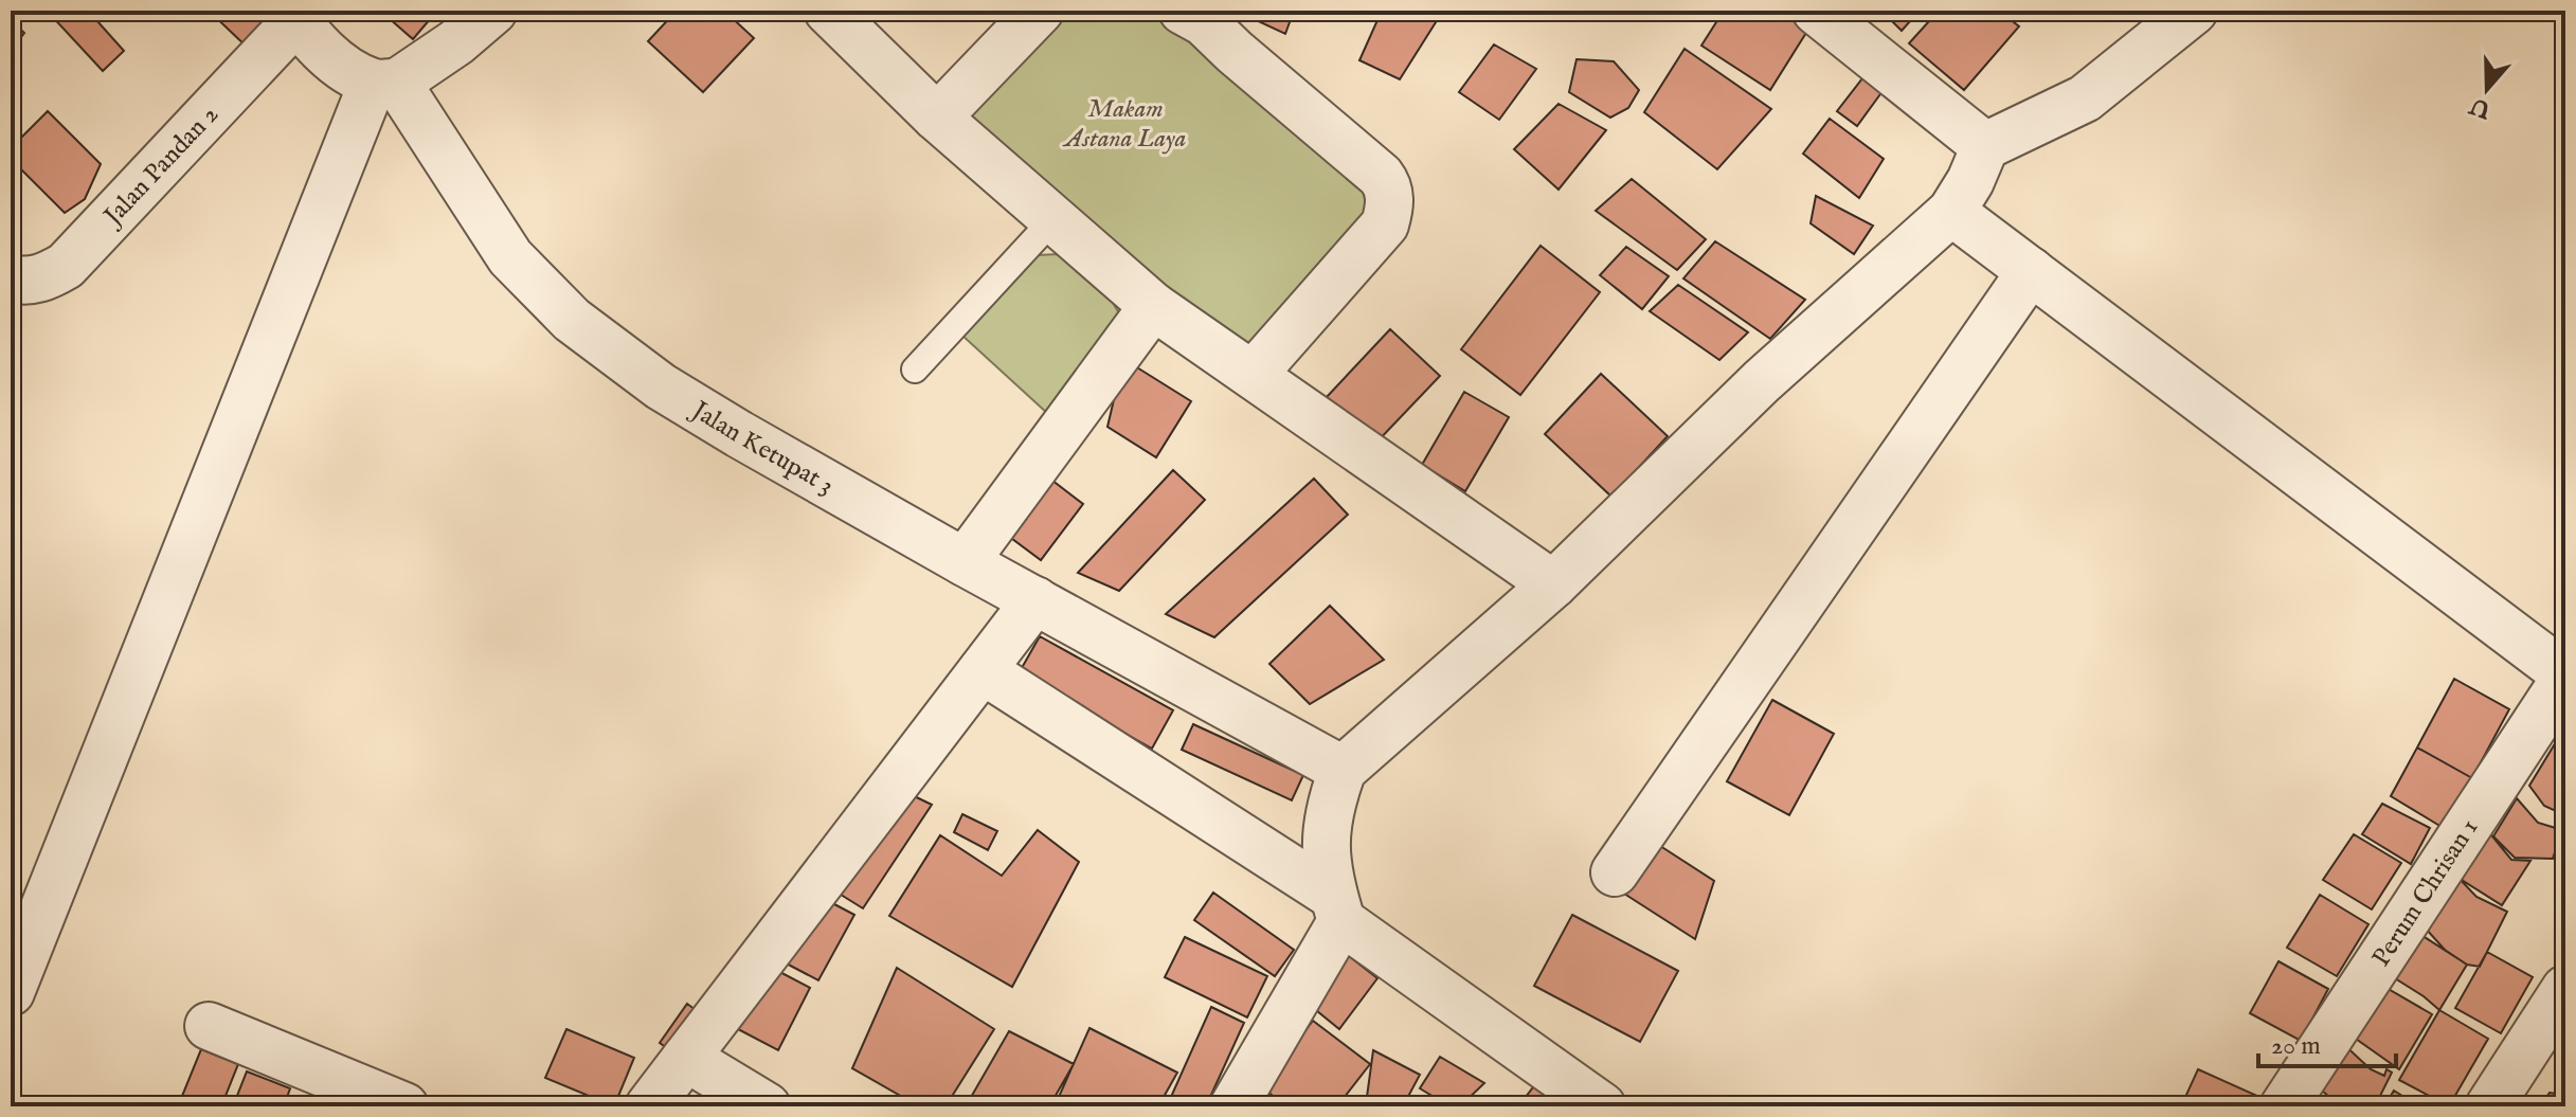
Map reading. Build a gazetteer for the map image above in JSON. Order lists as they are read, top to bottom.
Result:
{
  "streets": {
    "street": ["Jalan Pandan 2", "Jalan Ketupat 3", "Perum Chrisan 1"]
  },
  "crossings": [
    ["Jalan Pandan 2", "Jalan Ketupat 3"]
  ],
  "parks": ["Makam Astana Laya"],
  "scale_bar": "20 m",
  "north": "bottom"
}
